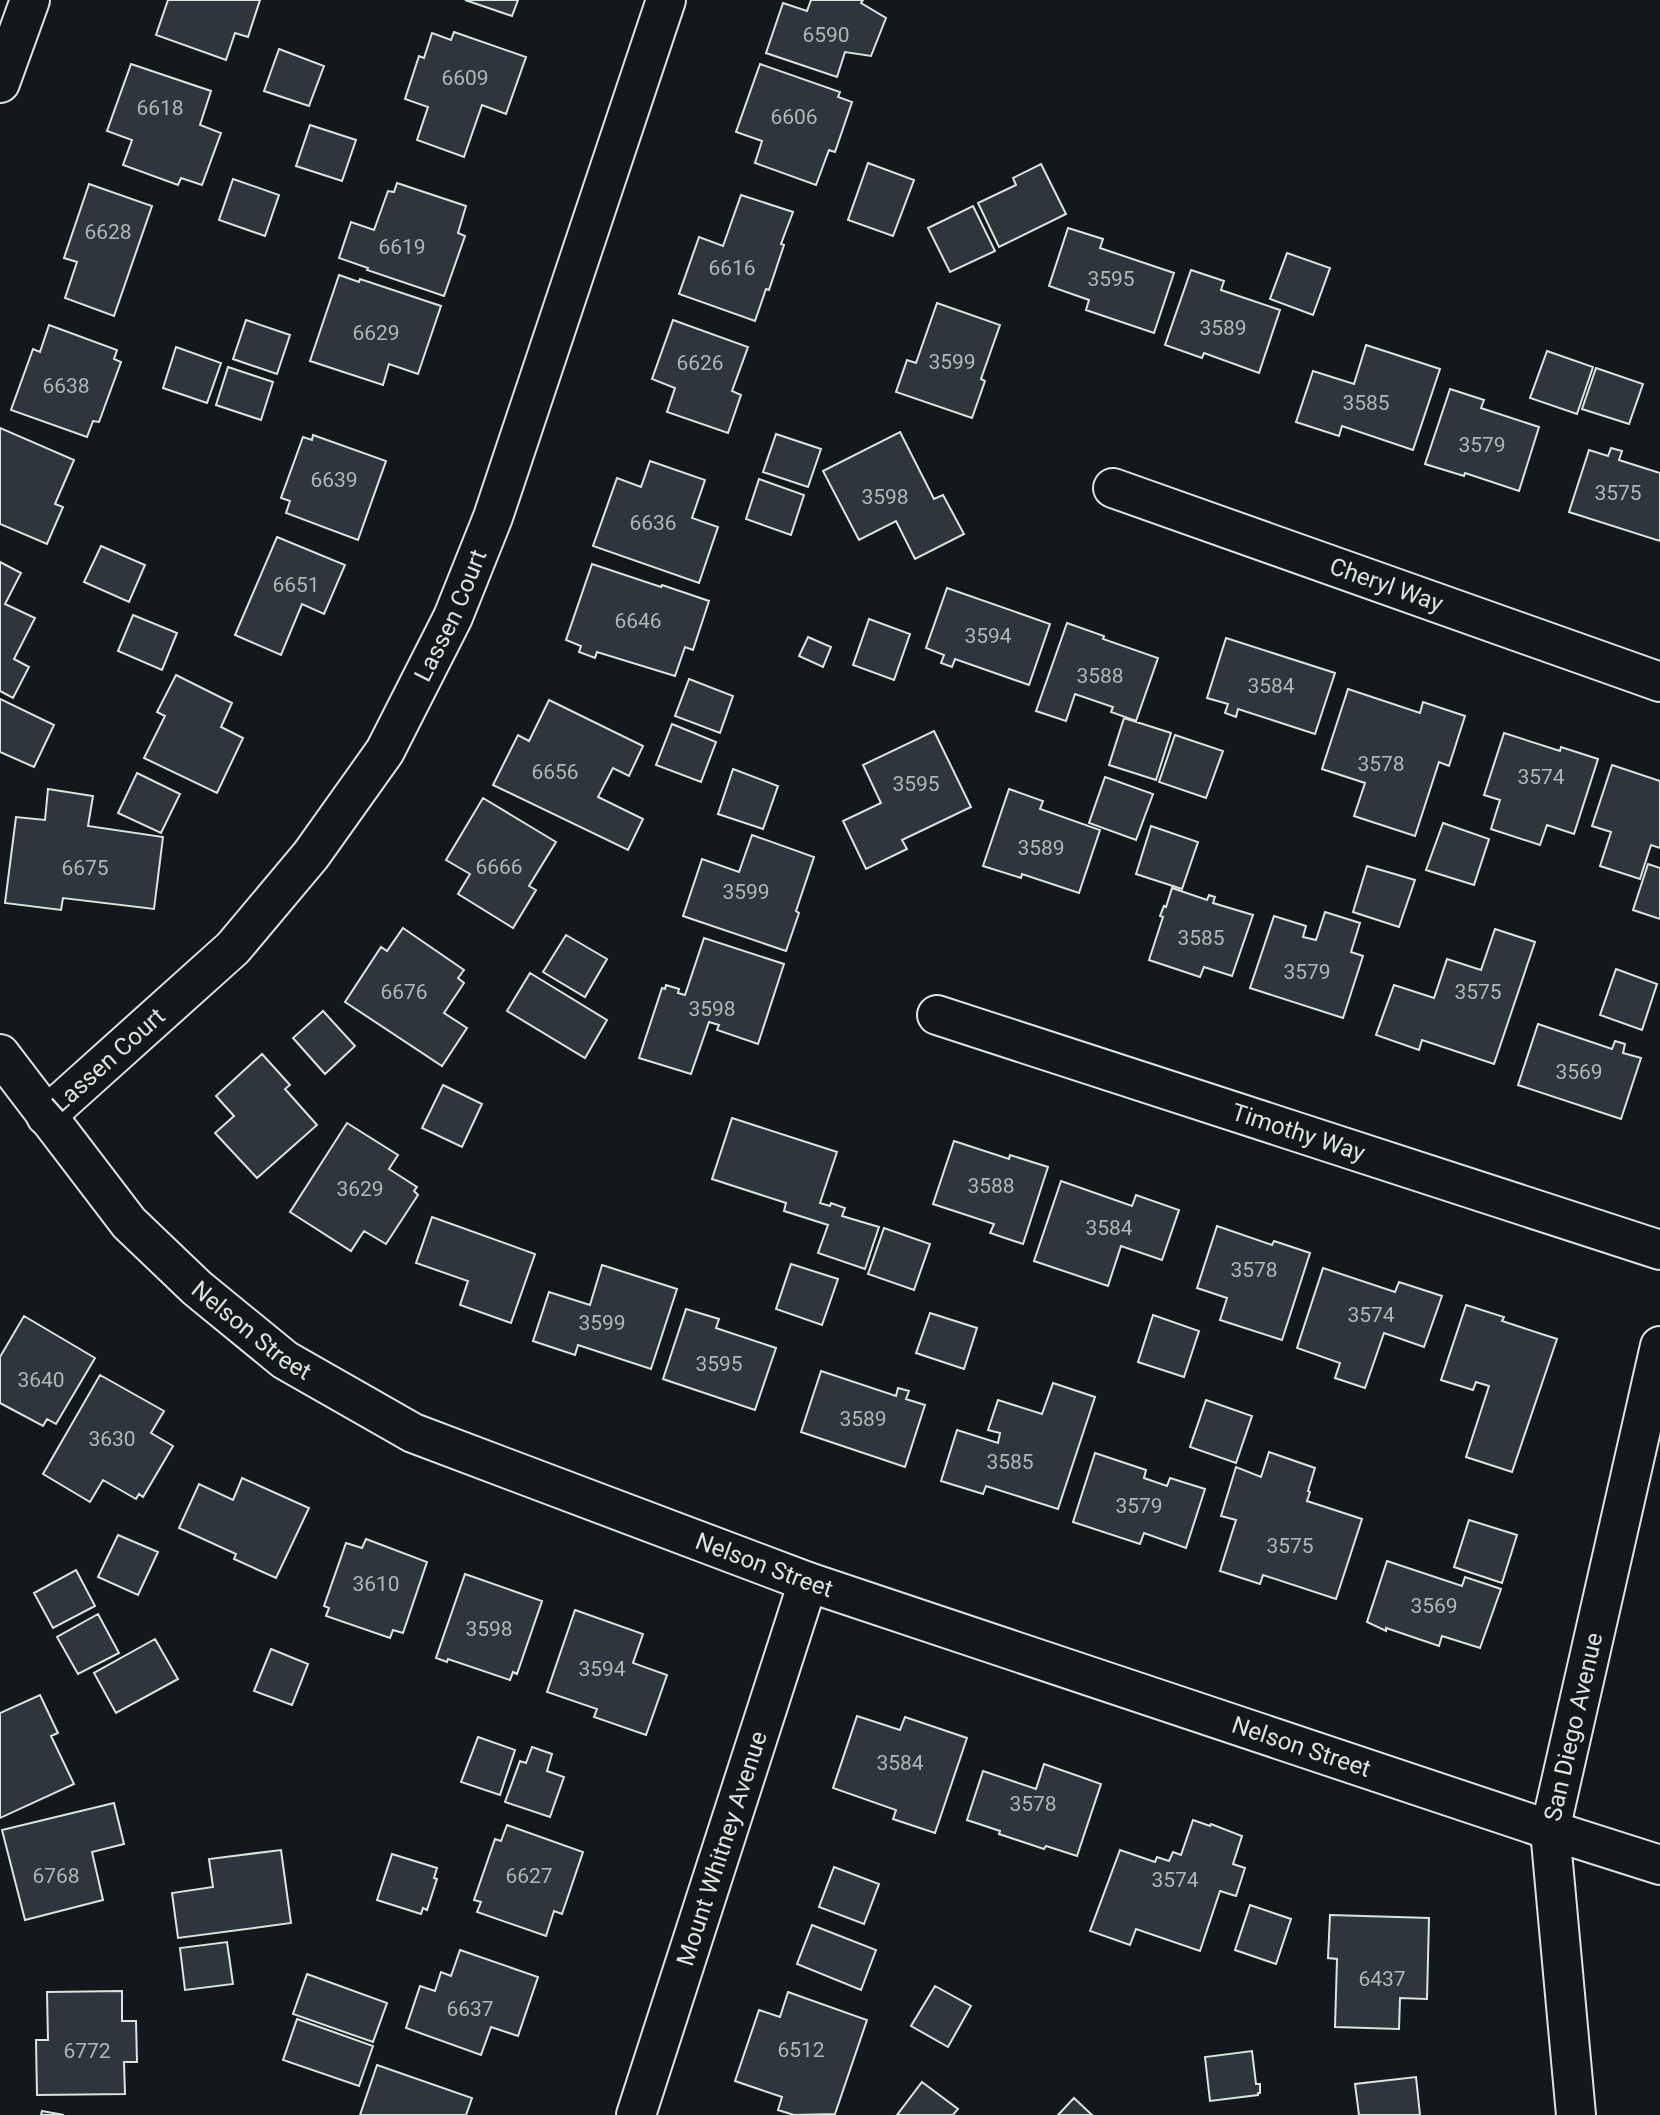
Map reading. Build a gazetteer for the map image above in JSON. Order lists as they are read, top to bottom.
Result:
{
  "streets": {
    "street": [
      "Cheryl Way",
      "Lassen Court",
      "Timothy Way",
      "Nelson Street",
      "San Diego Avenue",
      "Mount Whitney Avenue"
    ]
  },
  "crossings": [
    ["Lassen Court", "Nelson Street"],
    ["Nelson Street", "San Diego Avenue"],
    ["Nelson Street", "Mount Whitney Avenue"]
  ],
  "house_numbers": [
    "6590",
    "6609",
    "6618",
    "6606",
    "6628",
    "6619",
    "6616",
    "3595",
    "3589",
    "6629",
    "3599",
    "6626",
    "6638",
    "3585",
    "3579",
    "6639",
    "3575",
    "3598",
    "6636",
    "6651",
    "6646",
    "3594",
    "3588",
    "3584",
    "3578",
    "6656",
    "3574",
    "3595",
    "3589",
    "6666",
    "6675",
    "3599",
    "3585",
    "3579",
    "6676",
    "3575",
    "3598",
    "3569",
    "3588",
    "3629",
    "3584",
    "3578",
    "3574",
    "3599",
    "3595",
    "3640",
    "3589",
    "3630",
    "3585",
    "3579",
    "3575",
    "3610",
    "3569",
    "3598",
    "3594",
    "3584",
    "3578",
    "6768",
    "6627",
    "3574",
    "6437",
    "6637",
    "6512",
    "6772"
  ]
}
